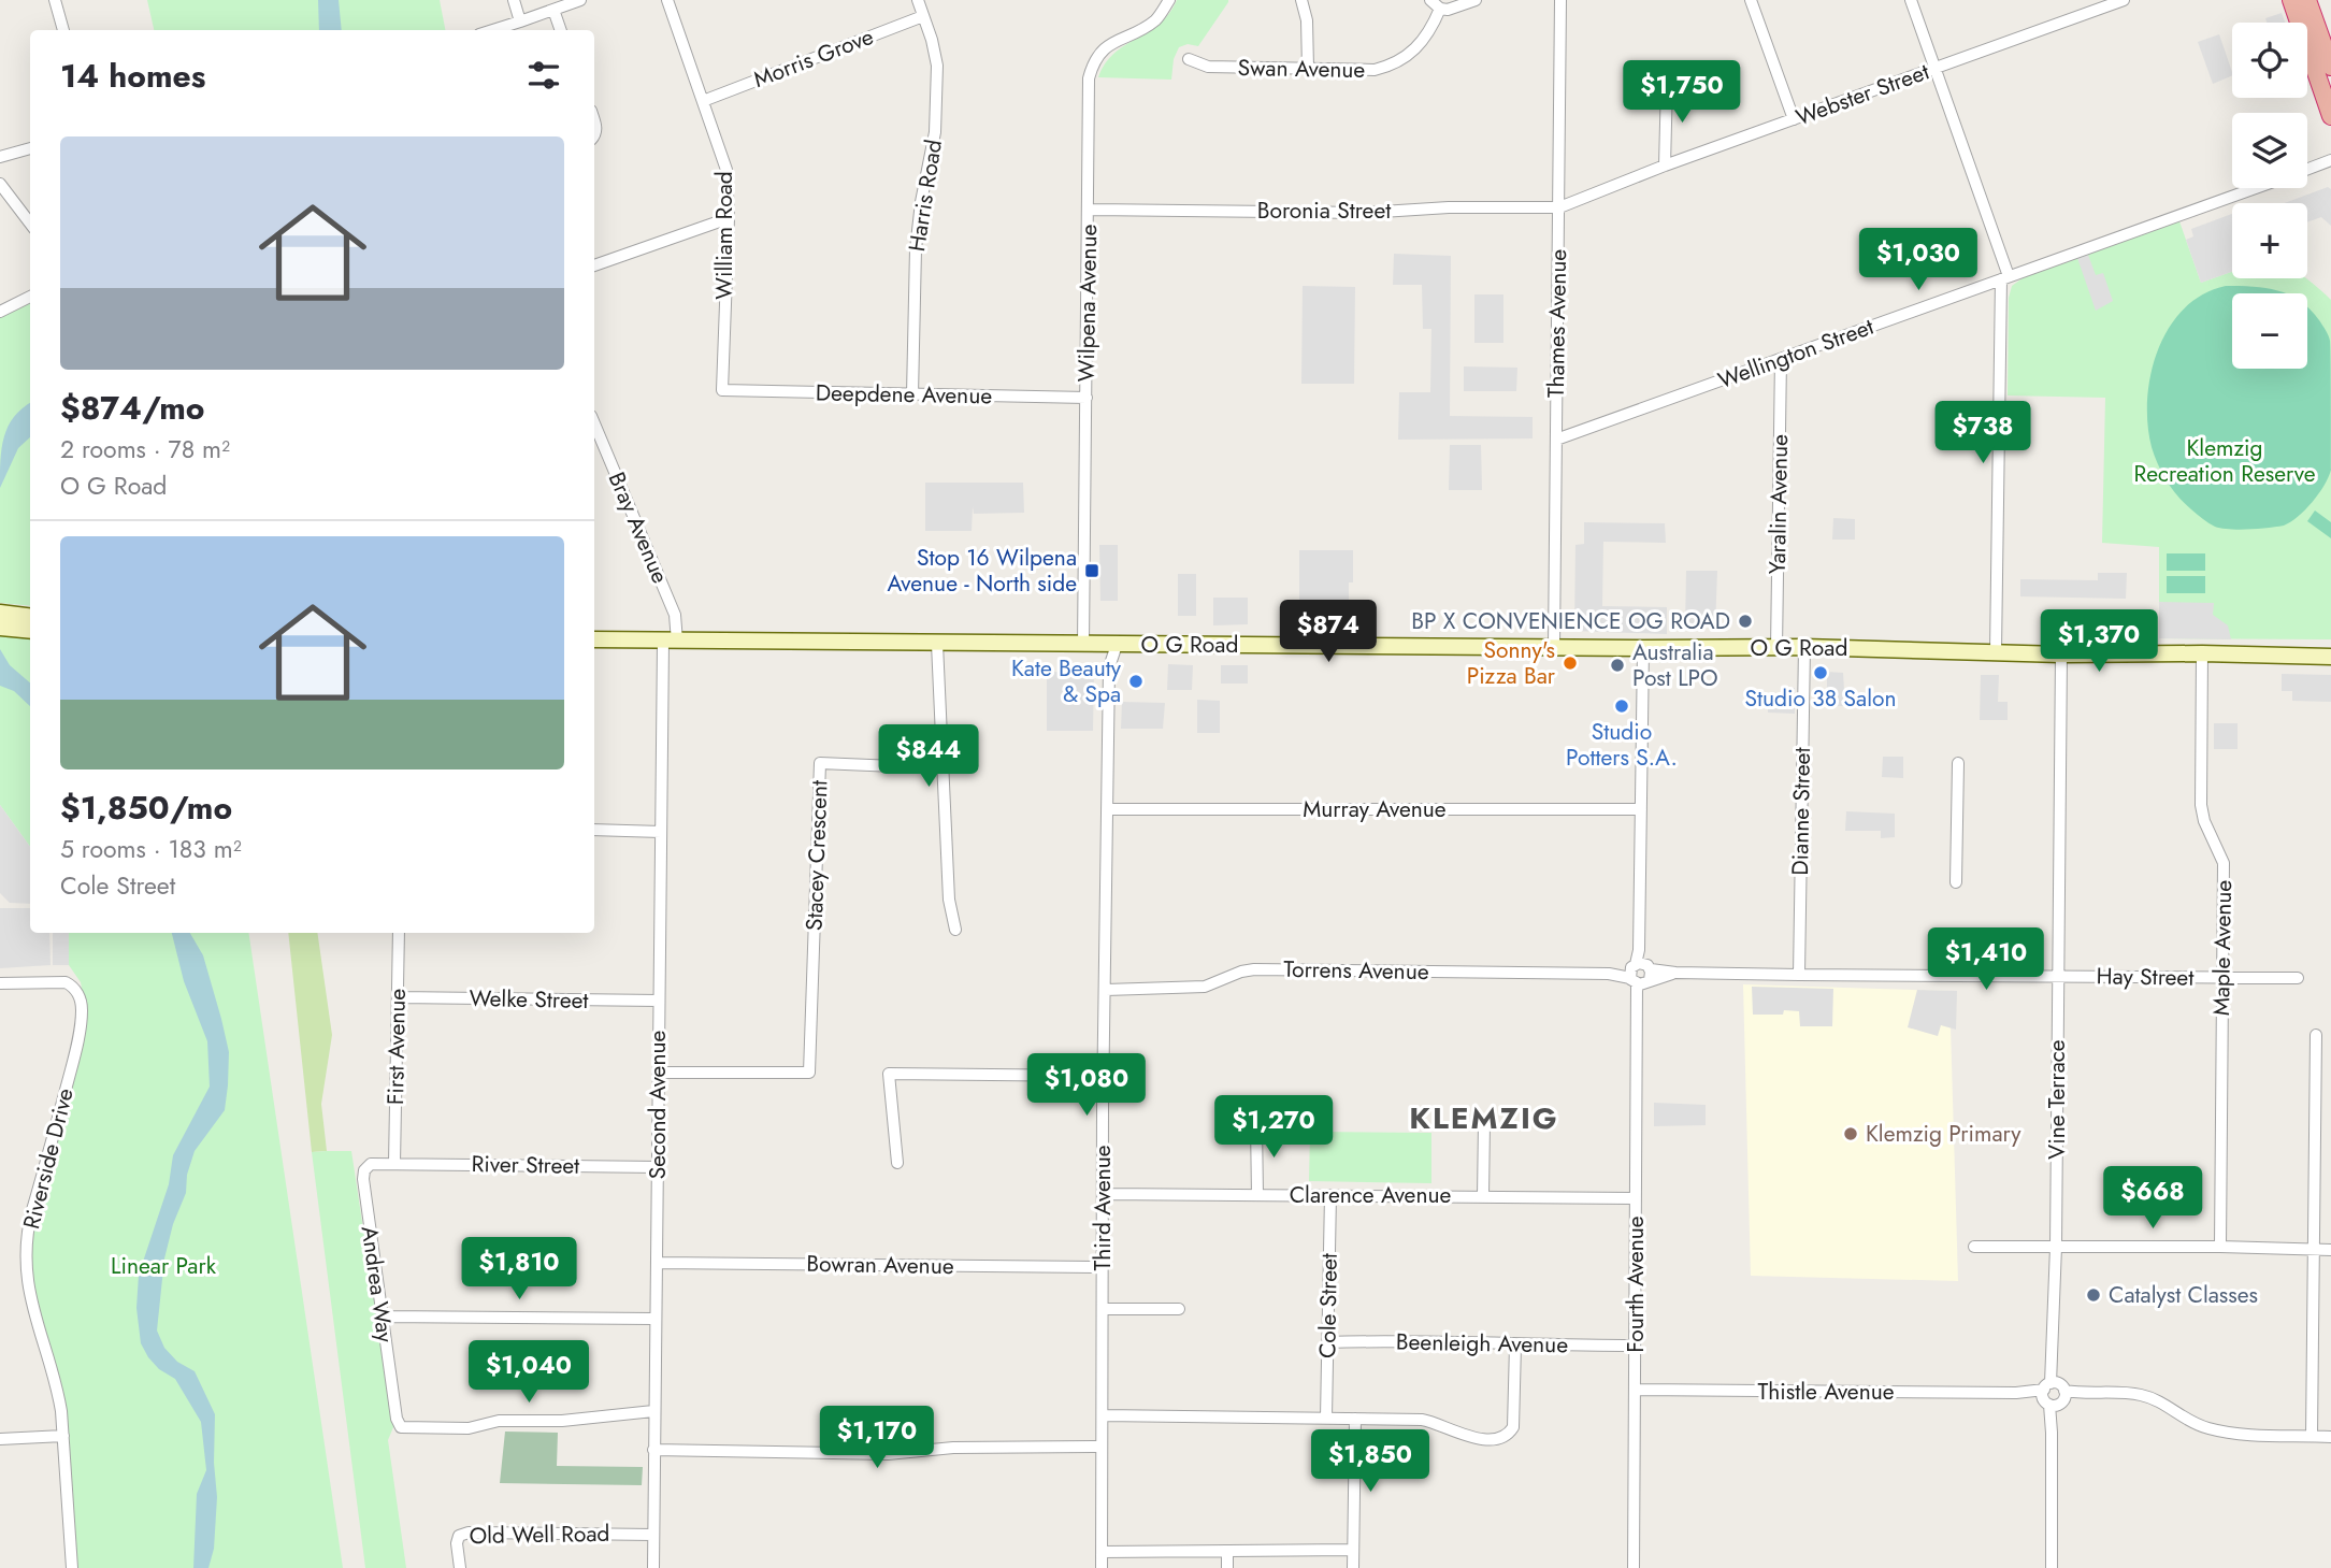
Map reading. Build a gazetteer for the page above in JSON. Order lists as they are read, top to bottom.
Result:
{
  "streets": {
    "main road": ["O G Road"],
    "street": [
      "Morris Grove",
      "Swan Avenue",
      "Webster Street",
      "Harris Road",
      "Boronia Street",
      "William Road",
      "Wilpena Avenue",
      "Thames Avenue",
      "Wellington Street",
      "Deepdene Avenue",
      "Yaralin Avenue",
      "Bray Avenue",
      "Murray Avenue",
      "Dianne Street",
      "Stacey Crescent",
      "Maple Avenue",
      "Torrens Avenue",
      "Hay Street",
      "Welke Street",
      "First Avenue",
      "Vine Terrace",
      "Second Avenue",
      "Riverside Drive",
      "River Street",
      "Clarence Avenue",
      "Third Avenue",
      "Bowran Avenue",
      "Andrea Way",
      "Fourth Avenue",
      "Cole Street",
      "Beenleigh Avenue",
      "Thistle Avenue",
      "Old Well Road"
    ]
  },
  "crossings": [
    ["Morris Grove", "Harris Road"],
    ["Morris Grove", "William Road"],
    ["Webster Street", "Boronia Street"],
    ["Webster Street", "Thames Avenue"],
    ["Harris Road", "Deepdene Avenue"],
    ["Boronia Street", "Wilpena Avenue"],
    ["Boronia Street", "Thames Avenue"],
    ["William Road", "Deepdene Avenue"],
    ["Wilpena Avenue", "Deepdene Avenue"],
    ["Wilpena Avenue", "O G Road"],
    ["Wilpena Avenue", "Third Avenue"],
    ["Thames Avenue", "Wellington Street"],
    ["Thames Avenue", "O G Road"],
    ["Wellington Street", "Yaralin Avenue"],
    ["Yaralin Avenue", "O G Road"],
    ["Bray Avenue", "O G Road"],
    ["Bray Avenue", "Second Avenue"],
    ["O G Road", "Dianne Street"],
    ["O G Road", "Maple Avenue"],
    ["O G Road", "Vine Terrace"],
    ["O G Road", "Second Avenue"],
    ["O G Road", "Third Avenue"],
    ["O G Road", "Fourth Avenue"],
    ["Murray Avenue", "Third Avenue"],
    ["Murray Avenue", "Fourth Avenue"],
    ["Dianne Street", "Hay Street"],
    ["Stacey Crescent", "Second Avenue"],
    ["Maple Avenue", "Hay Street"],
    ["Torrens Avenue", "Hay Street"],
    ["Torrens Avenue", "Third Avenue"],
    ["Torrens Avenue", "Fourth Avenue"],
    ["Hay Street", "Vine Terrace"],
    ["Hay Street", "Fourth Avenue"],
    ["Welke Street", "First Avenue"],
    ["Welke Street", "Second Avenue"],
    ["First Avenue", "River Street"],
    ["First Avenue", "Andrea Way"],
    ["Vine Terrace", "Thistle Avenue"],
    ["Second Avenue", "River Street"],
    ["Second Avenue", "Bowran Avenue"],
    ["Second Avenue", "Andrea Way"],
    ["Second Avenue", "Old Well Road"],
    ["River Street", "Andrea Way"],
    ["Clarence Avenue", "Third Avenue"],
    ["Clarence Avenue", "Fourth Avenue"],
    ["Clarence Avenue", "Cole Street"],
    ["Third Avenue", "Bowran Avenue"],
    ["Fourth Avenue", "Beenleigh Avenue"],
    ["Fourth Avenue", "Thistle Avenue"],
    ["Cole Street", "Beenleigh Avenue"]
  ],
  "districts": ["KLEMZIG"],
  "parks": ["Klemzig Recreation Reserve", "Linear Park"],
  "places": {
    "transit": ["Stop 16 Wilpena Avenue - North side"],
    "other": [
      "BP X CONVENIENCE OG ROAD",
      "Sonny's Pizza Bar",
      "Australia Post LPO",
      "Studio 38 Salon",
      "Kate Beauty & Spa",
      "Studio Potters S.A.",
      "Klemzig Primary",
      "Catalyst Classes"
    ]
  },
  "page": {
    "map_buttons": ["+", "−"],
    "heading": "14 homes",
    "price": [
      "$1,750",
      "$1,030",
      "$738",
      "$874",
      "$1,370",
      "$844",
      "$1,410",
      "$1,080",
      "$1,270",
      "$668",
      "$1,810",
      "$1,040",
      "$1,170",
      "$1,850"
    ],
    "list": [
      {
        "name": "$874/mo",
        "note": "2 rooms · 78 m² · O G Road"
      },
      {
        "name": "$1,850/mo",
        "note": "5 rooms · 183 m² · Cole Street"
      }
    ]
  }
}
